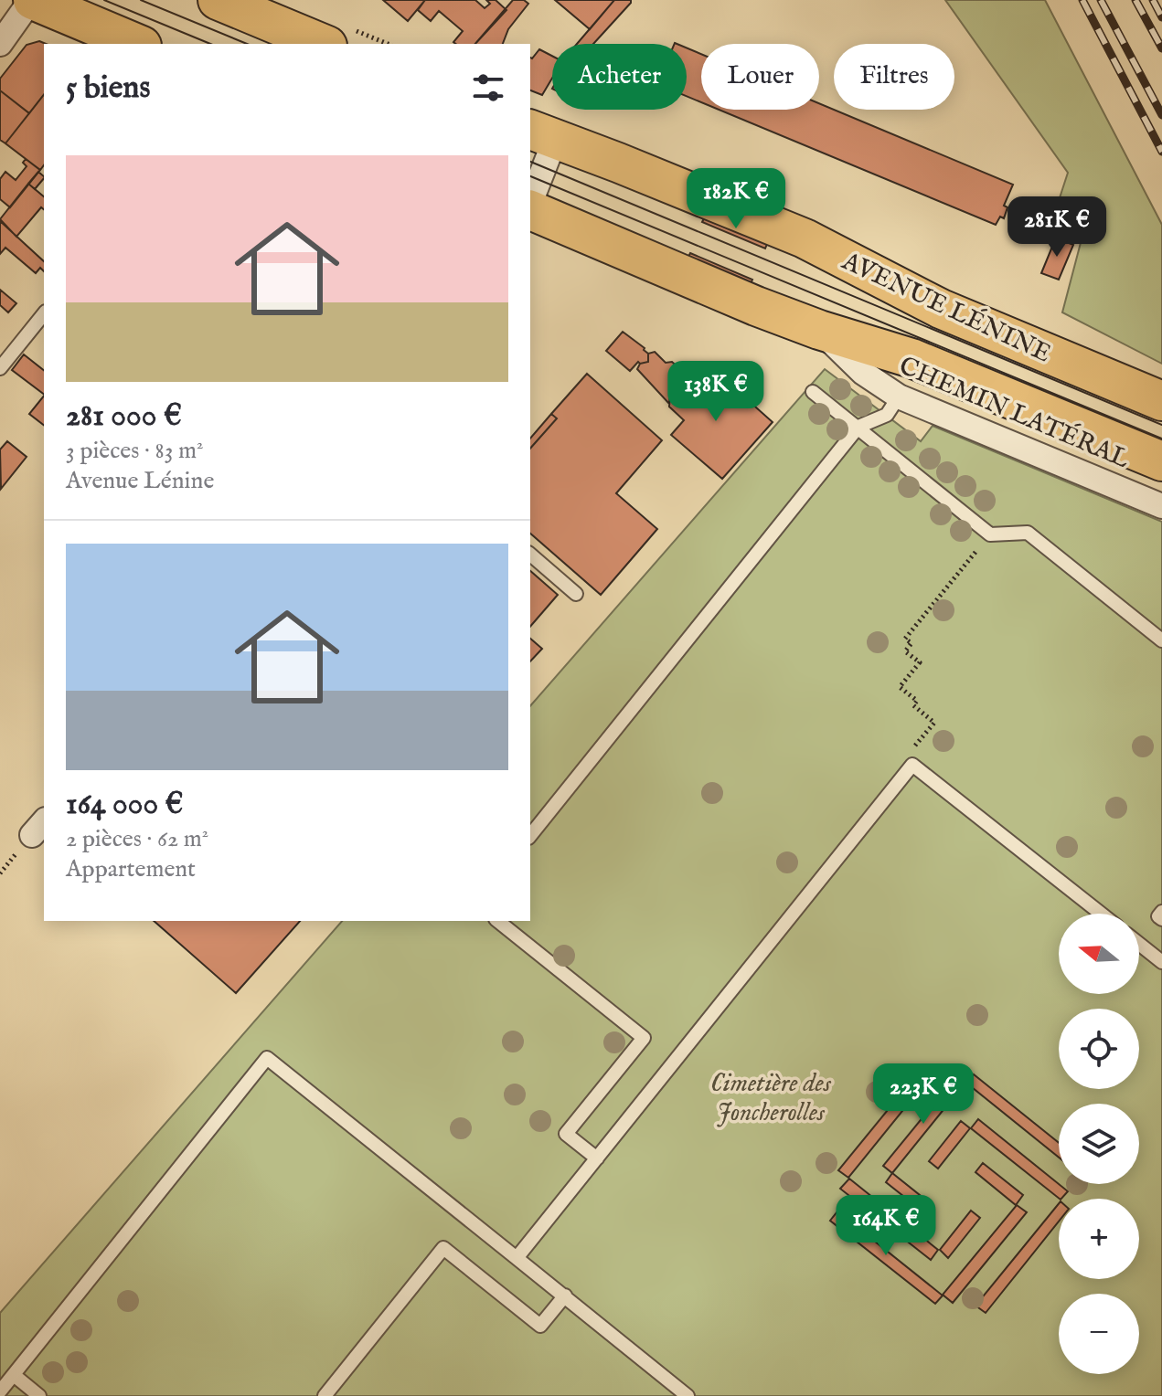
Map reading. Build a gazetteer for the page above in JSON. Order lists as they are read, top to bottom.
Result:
{
  "streets": {
    "main road": ["AVENUE LÉNINE"],
    "street": ["CHEMIN LATÉRAL"]
  },
  "parks": ["Cimetière des Joncherolles"],
  "north": "left",
  "page": {
    "chip": ["Acheter", "Louer", "Filtres"],
    "heading": "5 biens",
    "list": [
      {
        "name": "281 000 €",
        "note": "3 pièces · 83 m² · Avenue Lénine"
      },
      {
        "name": "164 000 €",
        "note": "2 pièces · 62 m² · Appartement"
      }
    ],
    "price": [
      "182K €",
      "281K €",
      "138K €",
      "223K €",
      "164K €"
    ],
    "map_buttons": ["+", "−"]
  }
}
